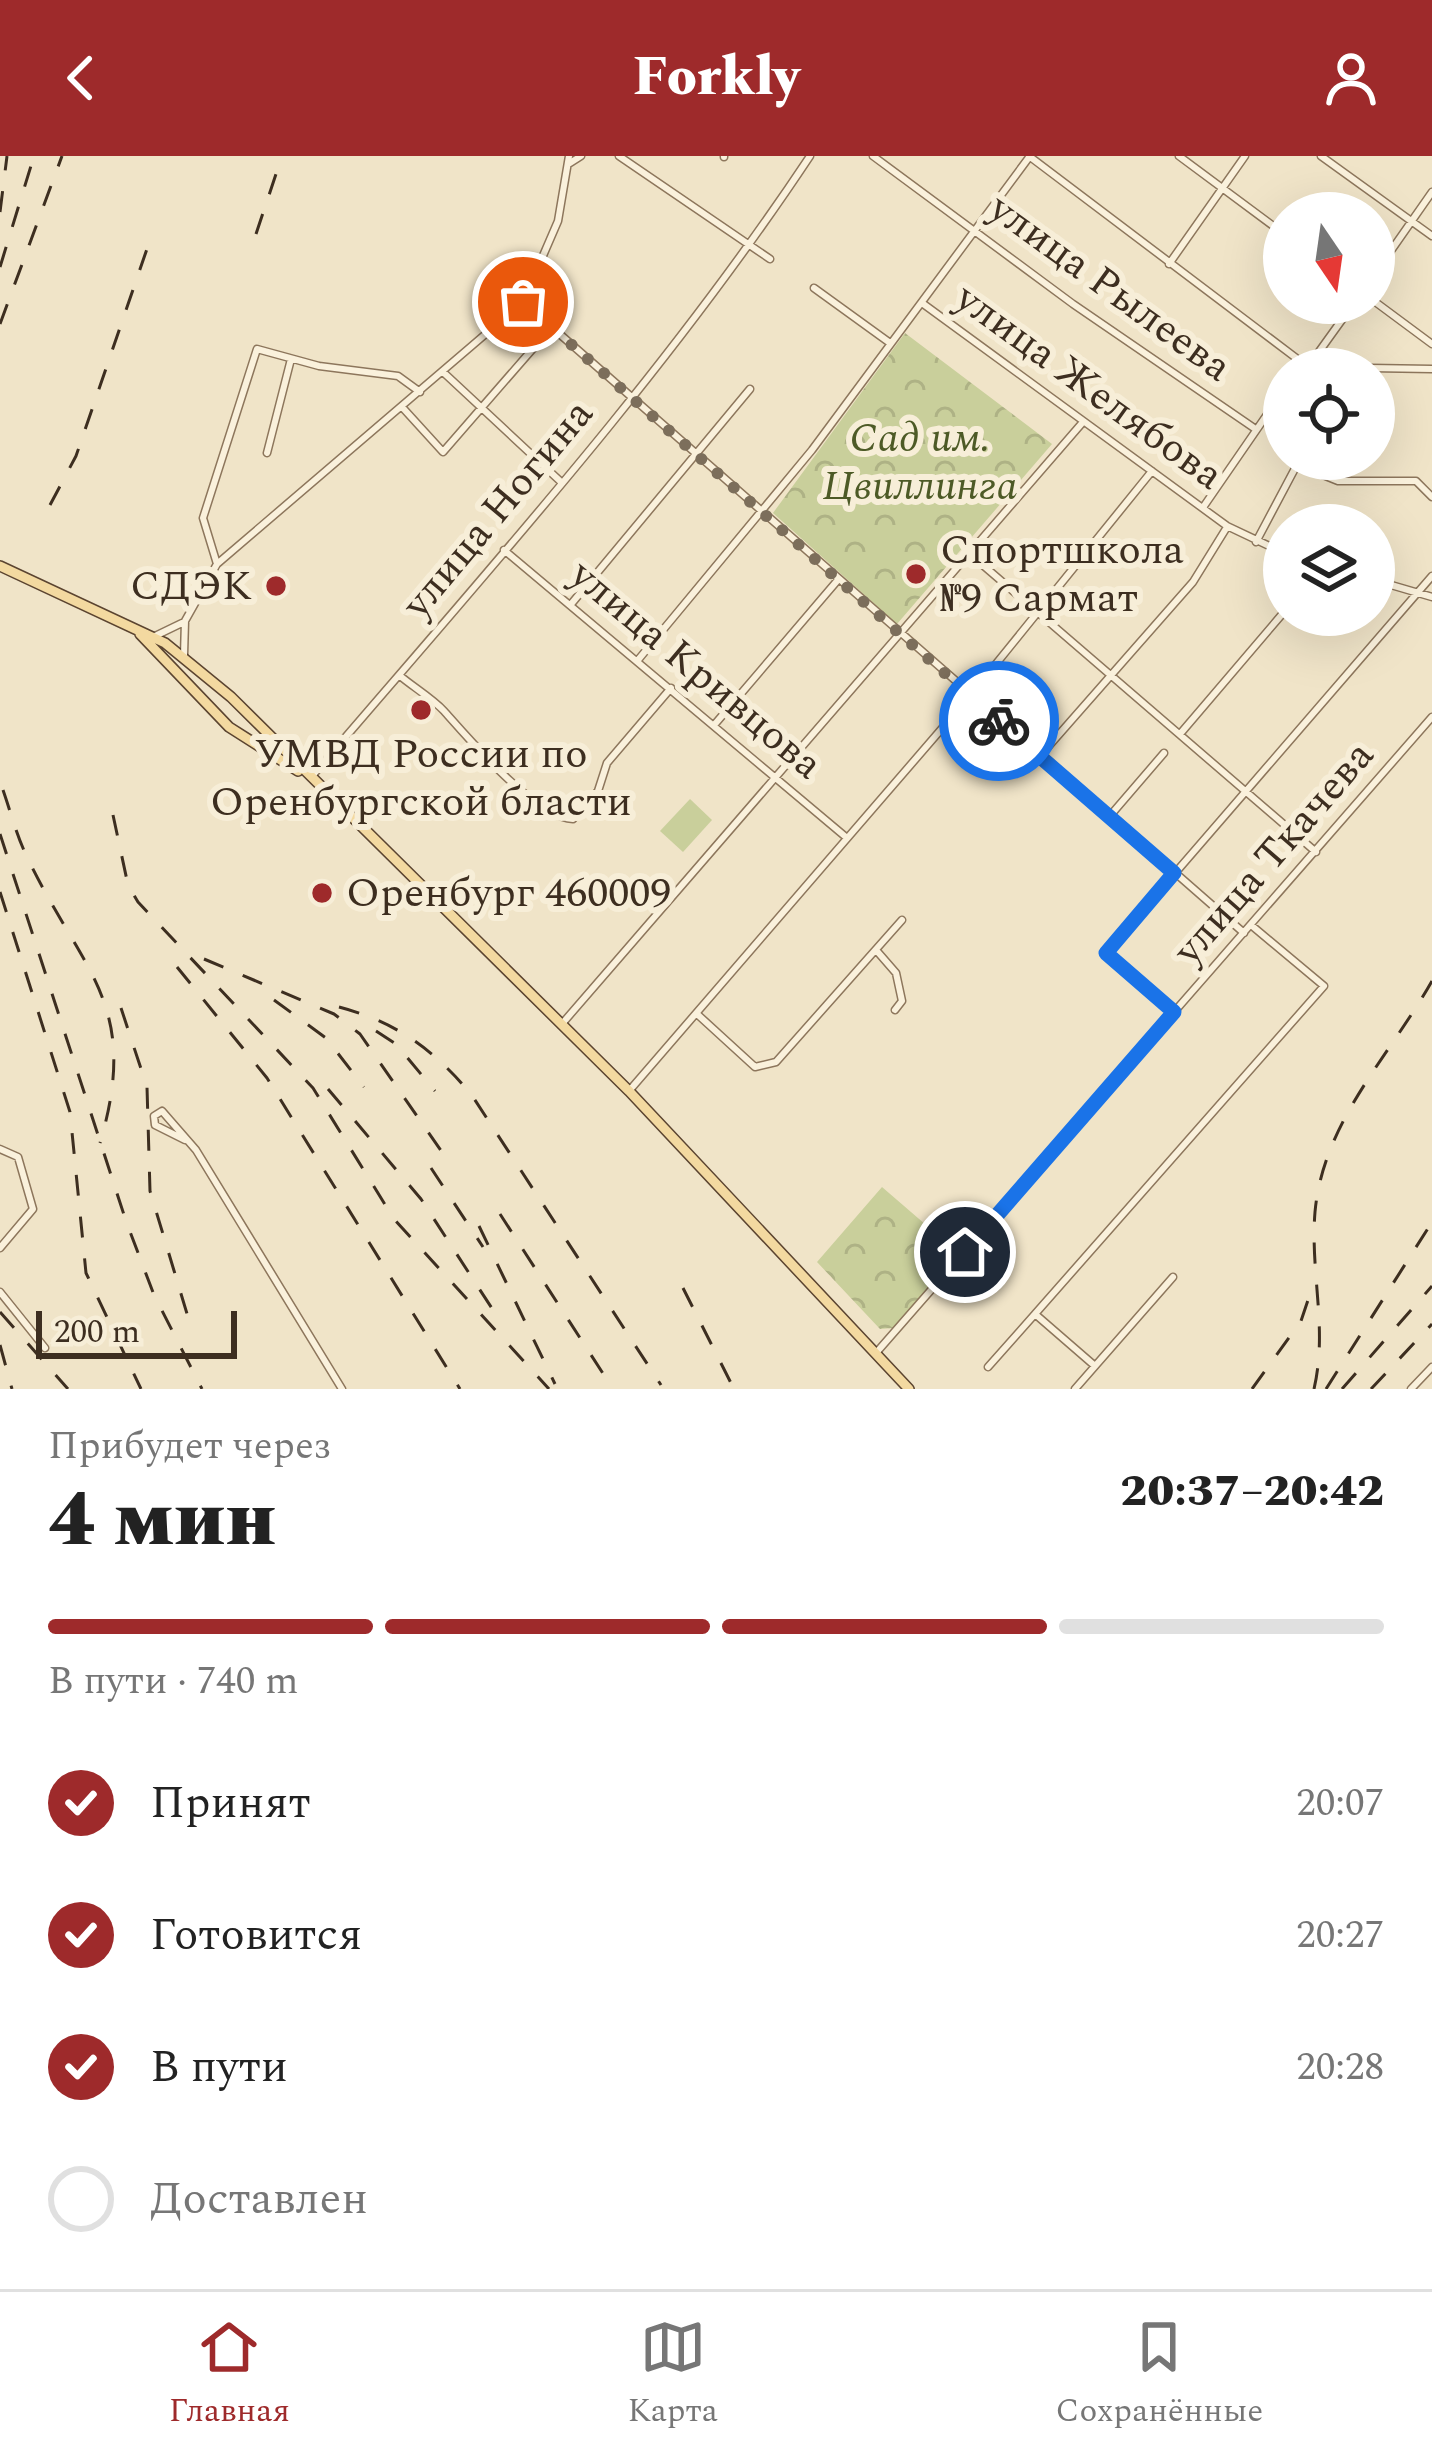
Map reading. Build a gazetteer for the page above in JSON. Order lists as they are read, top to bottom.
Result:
{
  "streets": {
    "street": [
      "улица Рылеева",
      "улица Желябова",
      "улица Ногина",
      "улица Кривцова",
      "улица Ткачева"
    ]
  },
  "crossings": [
    ["улица Ногина", "улица Кривцова"]
  ],
  "parks": ["Сад им. Цвиллинга"],
  "places": [
    "Спортшкола №9 Сармат",
    "СДЭК",
    "УМВД России по Оренбургской бласти",
    "Оренбург 460009"
  ],
  "scale_bar": "200 m",
  "north": "bottom",
  "page": {
    "header": "Forkly",
    "scale": "200 m",
    "heading": ["4 мин", "Прибудет через", "20:37–20:42"],
    "bar": "В пути · 740 m",
    "list": [
      ["Принят", "20:07"],
      ["Готовится", "20:27"],
      ["В пути", "20:28"],
      "Доставлен"
    ],
    "tabs": ["Главная", "Карта", "Сохранённые"]
  }
}
